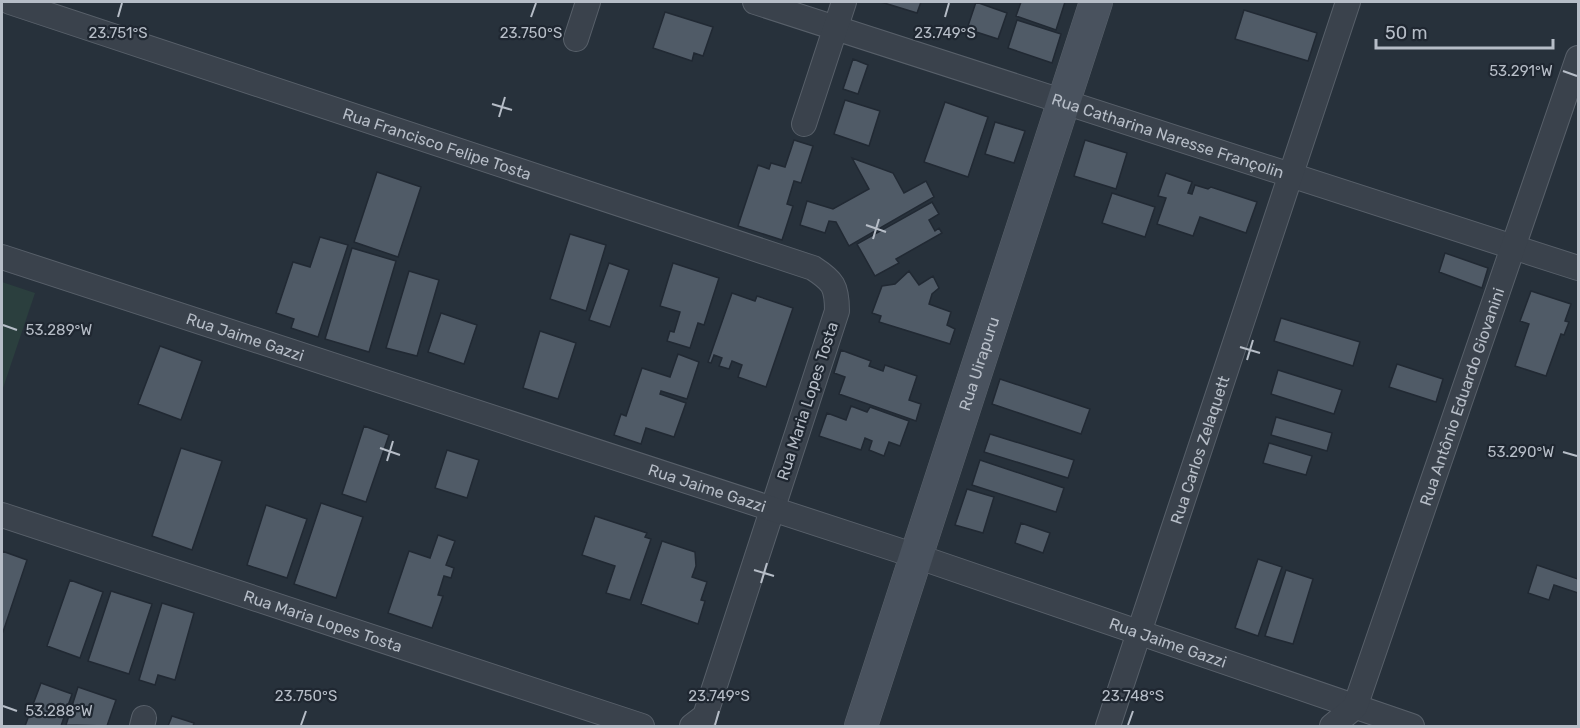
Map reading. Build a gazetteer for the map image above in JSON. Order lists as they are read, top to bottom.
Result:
{
  "streets": {
    "street": [
      "Rua Catharina Naresse Françolin",
      "Rua Francisco Felipe Tosta",
      "Rua Jaime Gazzi",
      "Rua Uirapuru",
      "Rua Antônio Eduardo Giovanini",
      "Rua Maria Lopes Tosta",
      "Rua Carlos Zelaquett"
    ]
  },
  "crossings": [
    ["Rua Catharina Naresse Françolin", "Rua Uirapuru"],
    ["Rua Catharina Naresse Françolin", "Rua Antônio Eduardo Giovanini"],
    ["Rua Catharina Naresse Françolin", "Rua Carlos Zelaquett"],
    ["Rua Francisco Felipe Tosta", "Rua Maria Lopes Tosta"],
    ["Rua Jaime Gazzi", "Rua Uirapuru"],
    ["Rua Jaime Gazzi", "Rua Antônio Eduardo Giovanini"],
    ["Rua Jaime Gazzi", "Rua Maria Lopes Tosta"],
    ["Rua Jaime Gazzi", "Rua Carlos Zelaquett"]
  ],
  "scale_bar": "50 m",
  "coordinates": [
    "23.751°S",
    "23.750°S",
    "23.749°S",
    "53.291°W",
    "53.289°W",
    "53.290°W",
    "23.748°S",
    "53.288°W"
  ]
}
